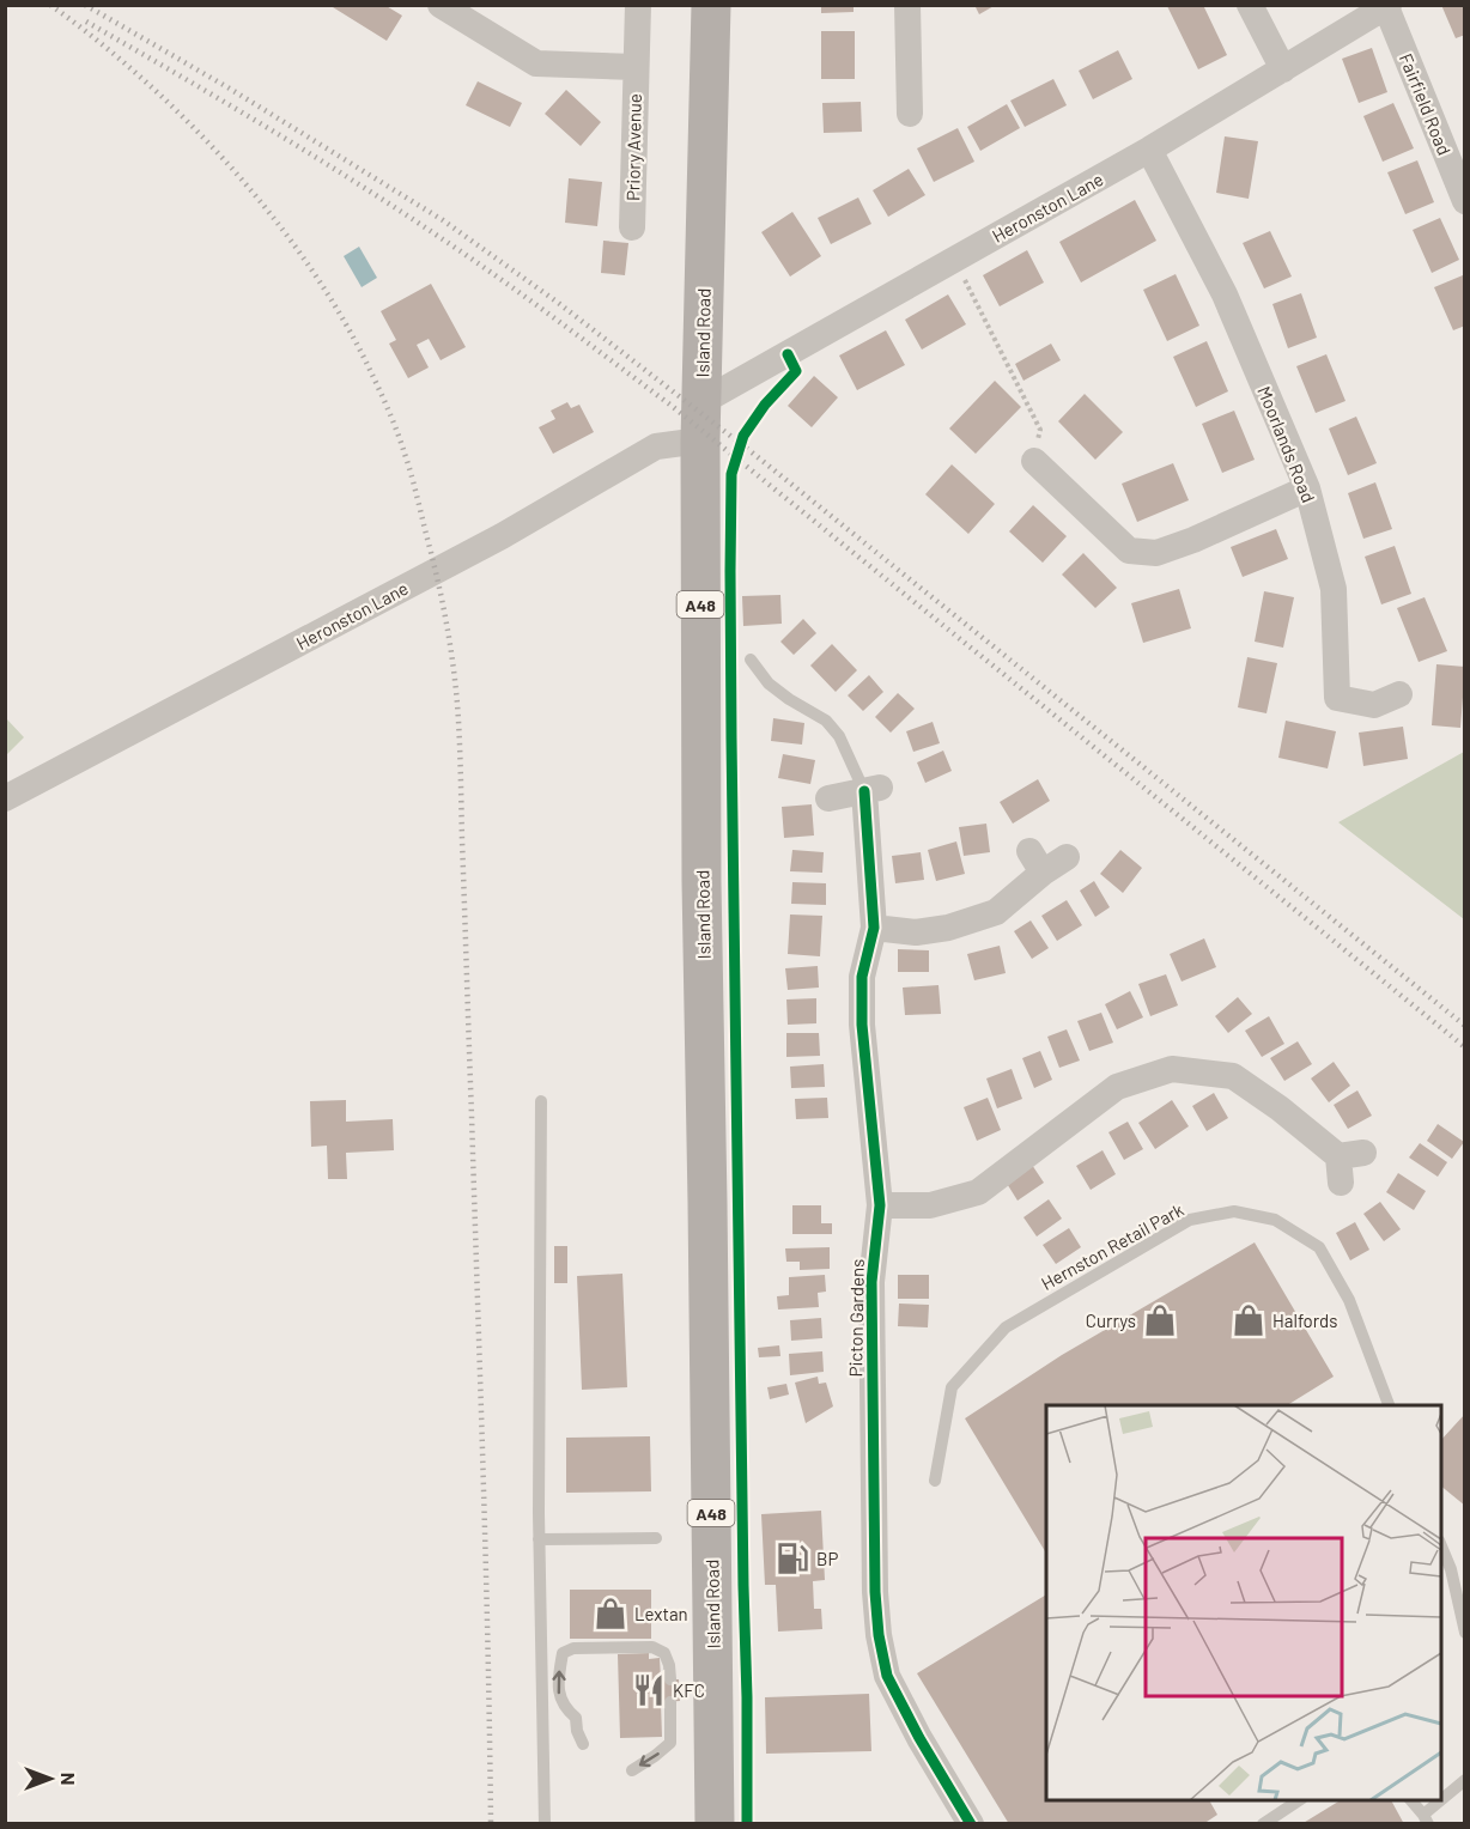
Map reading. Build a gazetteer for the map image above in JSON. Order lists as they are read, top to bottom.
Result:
{
  "streets": {
    "main road": ["Island Road", "A48"],
    "street": [
      "Fairfield Road",
      "Priory Avenue",
      "Heronston Lane",
      "Moorlands Road",
      "Picton Gardens"
    ],
    "lane": ["Hernston Retail Park"]
  },
  "crossings": [
    ["Fairfield Road", "Heronston Lane"],
    ["Heronston Lane", "Island Road"],
    ["Heronston Lane", "Moorlands Road"]
  ],
  "places": {
    "shop": ["Currys", "Halfords", "Lextan"],
    "fuel station": ["BP"],
    "restaurant": ["KFC"]
  },
  "north": "right"
}
